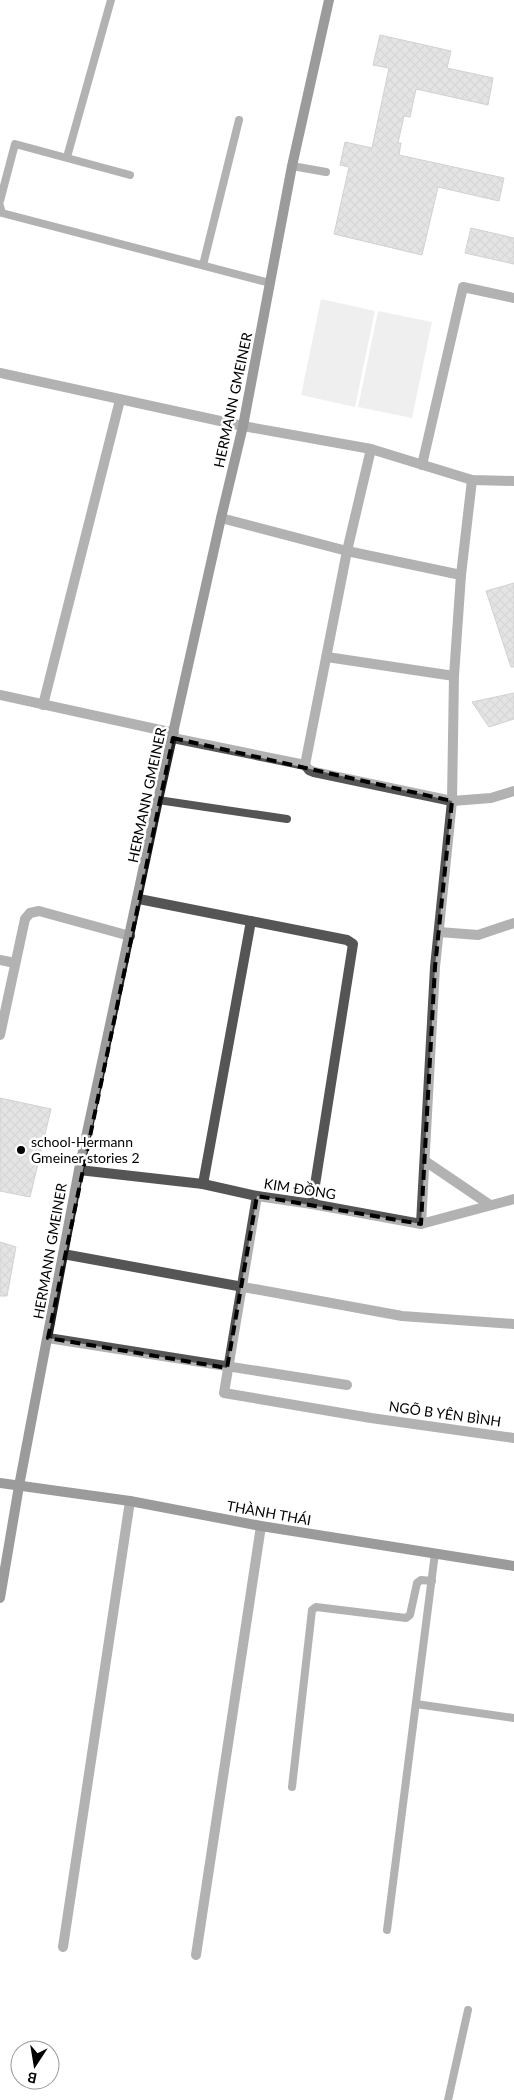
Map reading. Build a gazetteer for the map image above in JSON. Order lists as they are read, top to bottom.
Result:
{
  "streets": {
    "street": [
      "HERMANN GMEINER",
      "KIM ĐỒNG",
      "NGÕ B YÊN BÌNH",
      "THÀNH THÁI"
    ]
  },
  "crossings": [
    ["HERMANN GMEINER", "KIM ĐỒNG"],
    ["HERMANN GMEINER", "THÀNH THÁI"]
  ],
  "places": ["school-Hermann Gmeiner stories 2"],
  "north": "bottom"
}
